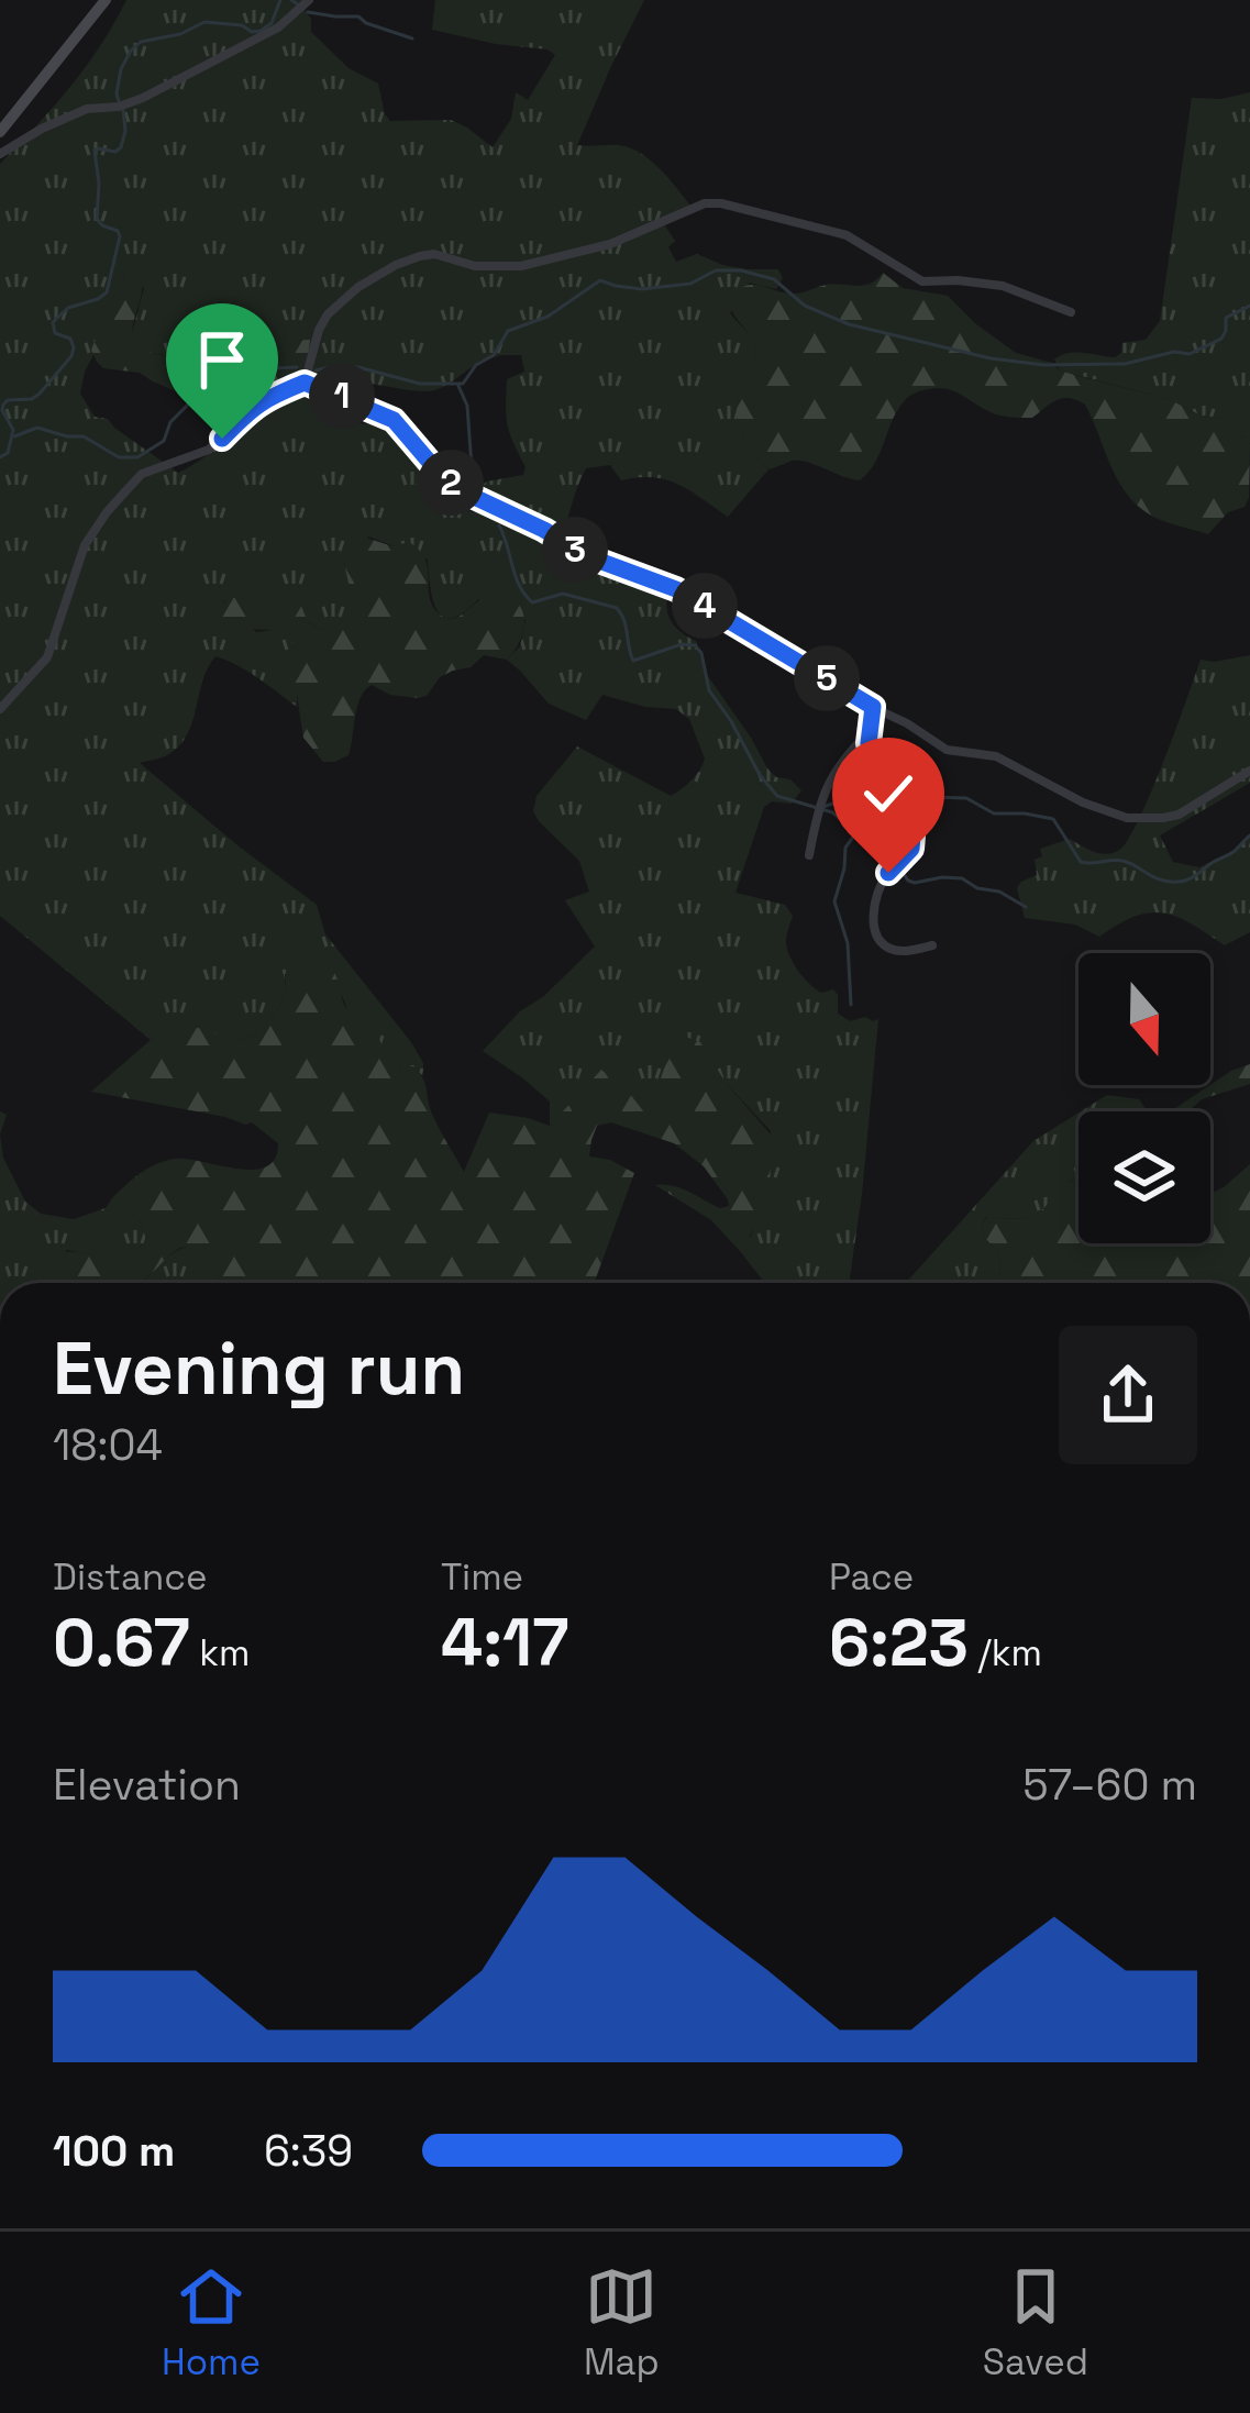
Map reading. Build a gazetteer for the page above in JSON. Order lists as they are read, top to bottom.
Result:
{
  "north": "bottom",
  "page": {
    "pins": [
      "1",
      "2",
      "3",
      "4",
      "5"
    ],
    "heading": ["Evening run", "18:04"],
    "stats": [
      ["Distance", "0.67 km"],
      ["Time", "4:17"],
      ["Pace", "6:23 /km"]
    ],
    "chart": ["Elevation", "57–60 m"],
    "list": [
      {
        "name": "100 m",
        "note": "6:39"
      }
    ],
    "tabs": ["Home", "Map", "Saved"]
  }
}
